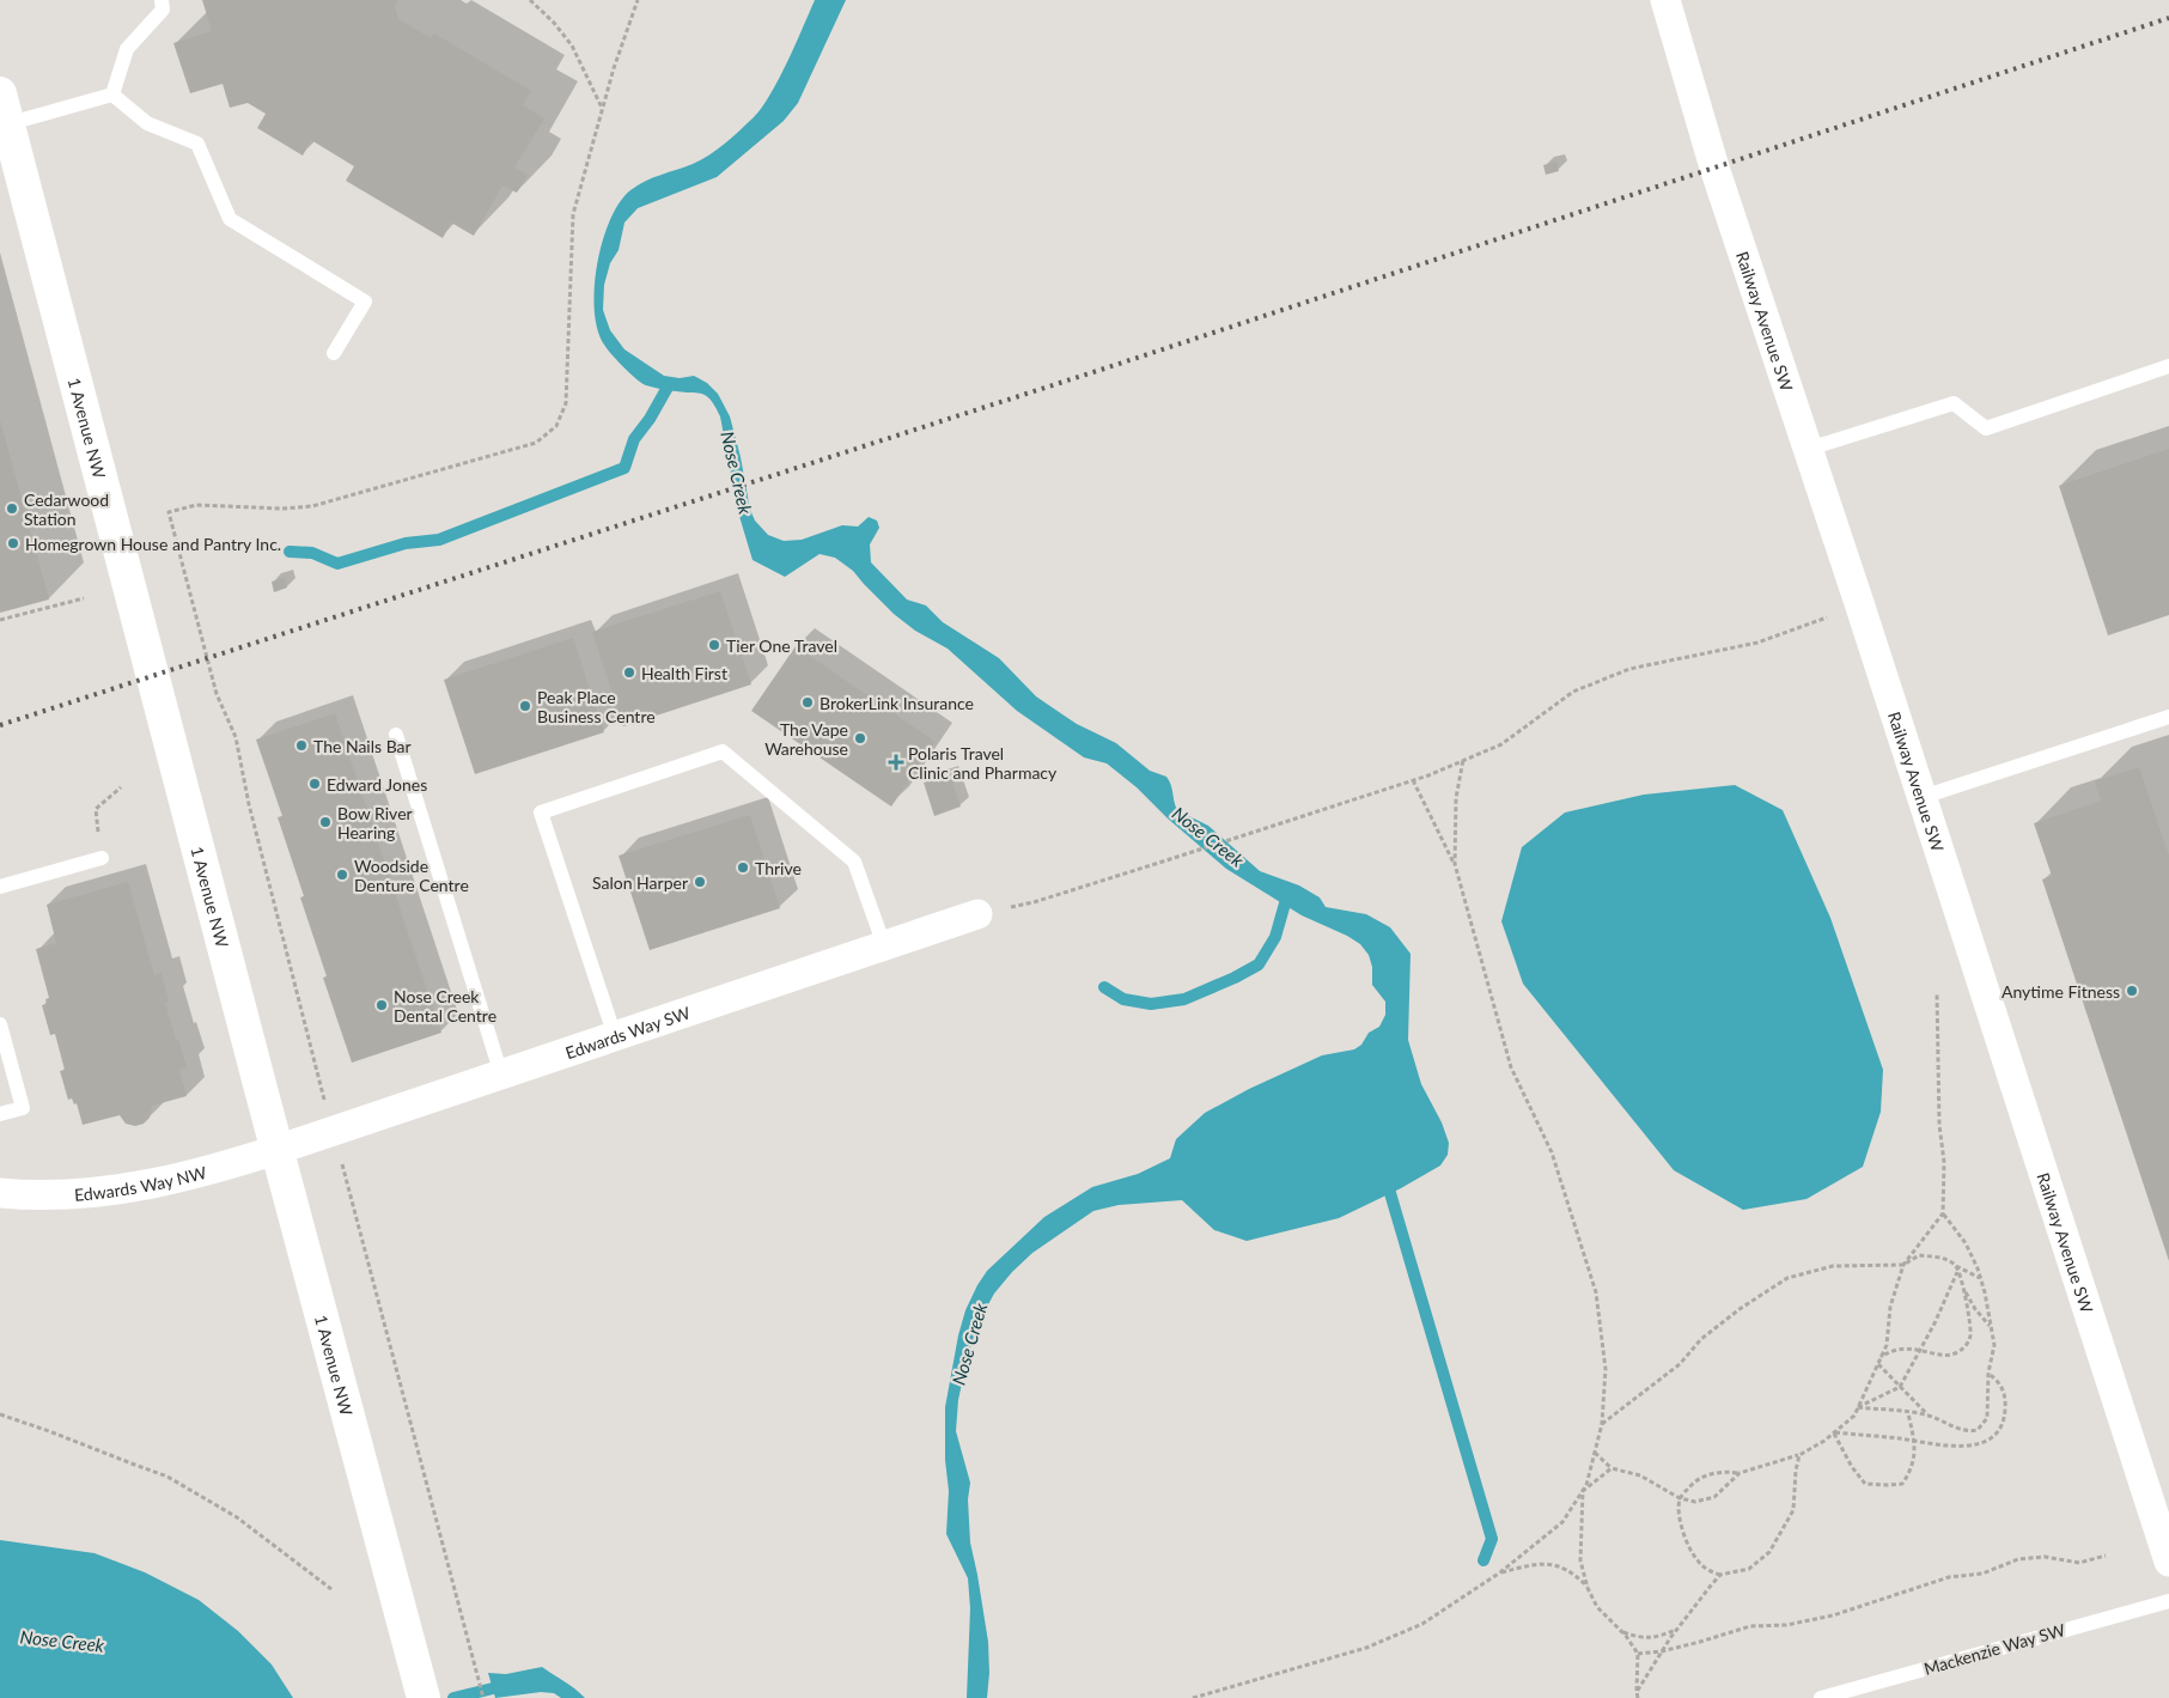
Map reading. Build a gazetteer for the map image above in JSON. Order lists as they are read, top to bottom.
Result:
{
  "streets": {
    "street": [
      "Railway Avenue SW",
      "1 Avenue NW",
      "Edwards Way SW",
      "Edwards Way NW"
    ],
    "lane": ["Mackenzie Way SW"]
  },
  "crossings": [
    ["1 Avenue NW", "Edwards Way SW"],
    ["1 Avenue NW", "Edwards Way NW"],
    ["Edwards Way SW", "Edwards Way NW"]
  ],
  "water": ["Nose Creek"],
  "places": {
    "other": [
      "Cedarwood Station",
      "Homegrown House and Pantry Inc.",
      "Tier One Travel",
      "Health First",
      "BrokerLink Insurance",
      "Peak Place Business Centre",
      "The Vape Warehouse",
      "The Nails Bar",
      "Edward Jones",
      "Bow River Hearing",
      "Thrive",
      "Woodside Denture Centre",
      "Salon Harper",
      "Anytime Fitness",
      "Nose Creek Dental Centre"
    ],
    "health": ["Polaris Travel Clinic and Pharmacy"]
  }
}
